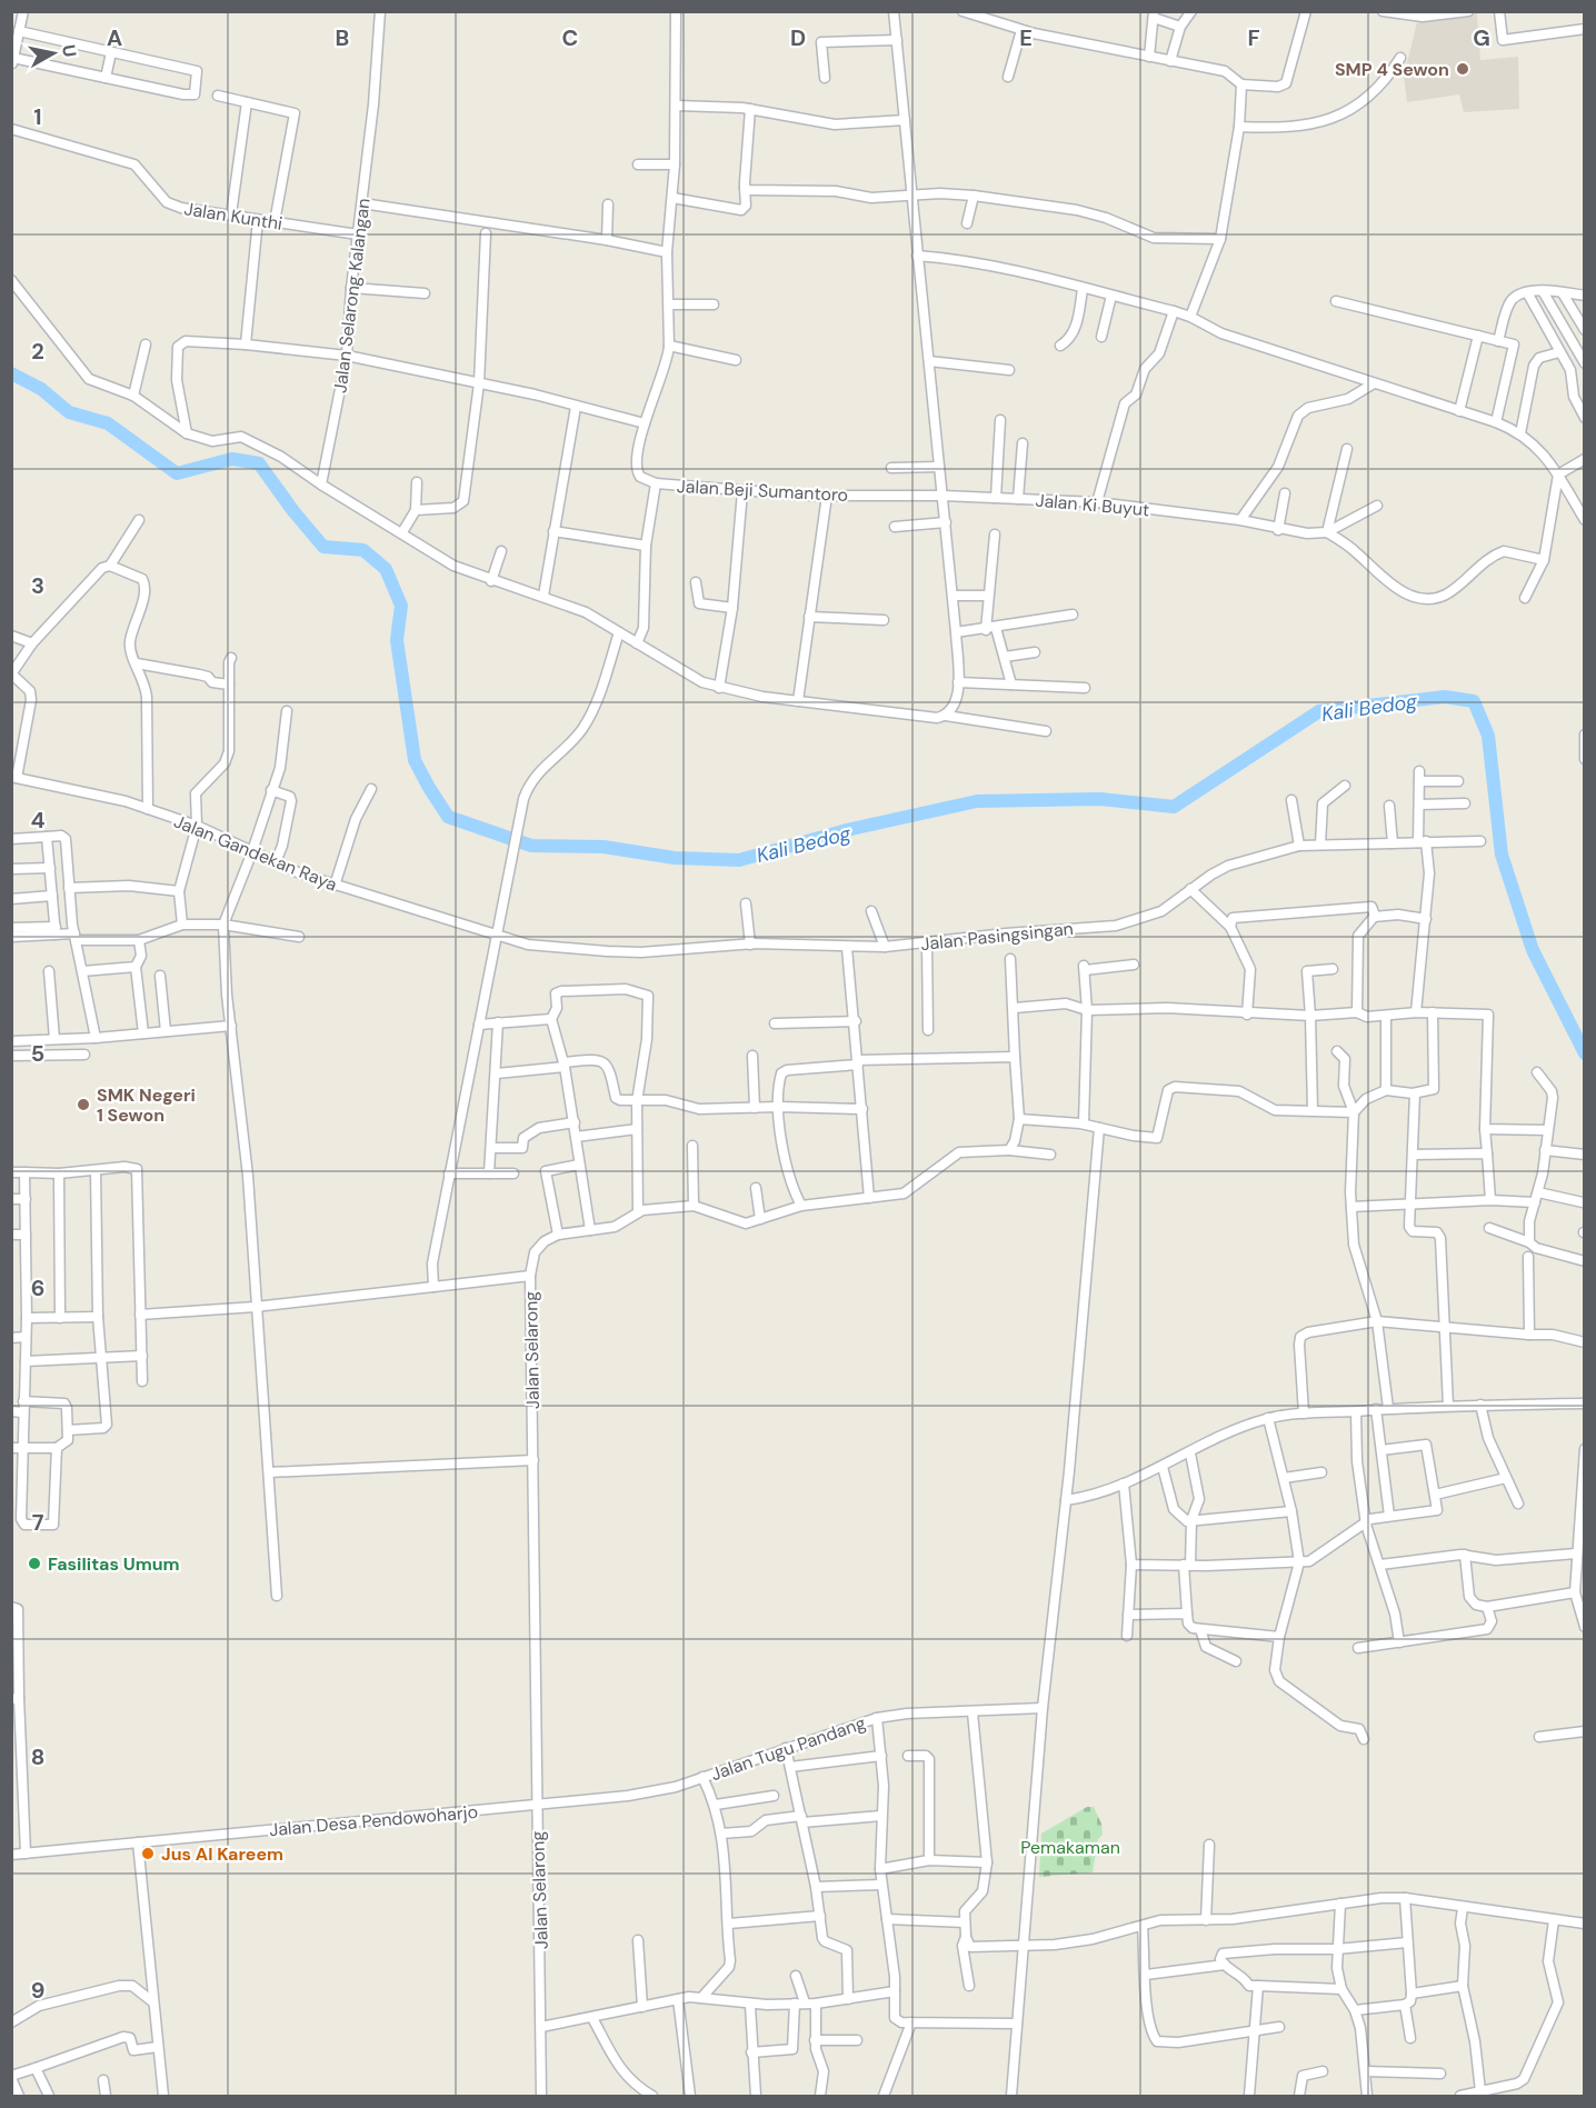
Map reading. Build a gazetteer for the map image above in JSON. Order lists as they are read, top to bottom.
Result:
{
  "streets": {
    "street": [
      "Jalan Kunthi",
      "Jalan Selarong Kalangan",
      "Jalan Beji Sumantoro",
      "Jalan Ki Buyut",
      "Jalan Gandekan Raya",
      "Jalan Pasingsingan",
      "Jalan Selarong",
      "Jalan Tugu Pandang",
      "Jalan Desa Pendowoharjo"
    ]
  },
  "crossings": [
    ["Jalan Kunthi", "Jalan Selarong Kalangan"],
    ["Jalan Beji Sumantoro", "Jalan Ki Buyut"],
    ["Jalan Gandekan Raya", "Jalan Pasingsingan"],
    ["Jalan Selarong", "Jalan Tugu Pandang"],
    ["Jalan Selarong", "Jalan Desa Pendowoharjo"],
    ["Jalan Tugu Pandang", "Jalan Desa Pendowoharjo"]
  ],
  "water": ["Kali Bedog"],
  "parks": ["Pemakaman"],
  "places": [
    "SMP 4 Sewon",
    "SMK Negeri 1 Sewon",
    "Fasilitas Umum",
    "Jus Al Kareem"
  ],
  "north": "right",
  "grid": {
    "columns": [
      "A",
      "B",
      "C",
      "D",
      "E",
      "F",
      "G"
    ],
    "rows": [
      "1",
      "2",
      "3",
      "4",
      "5",
      "6",
      "7",
      "8",
      "9"
    ]
  }
}
